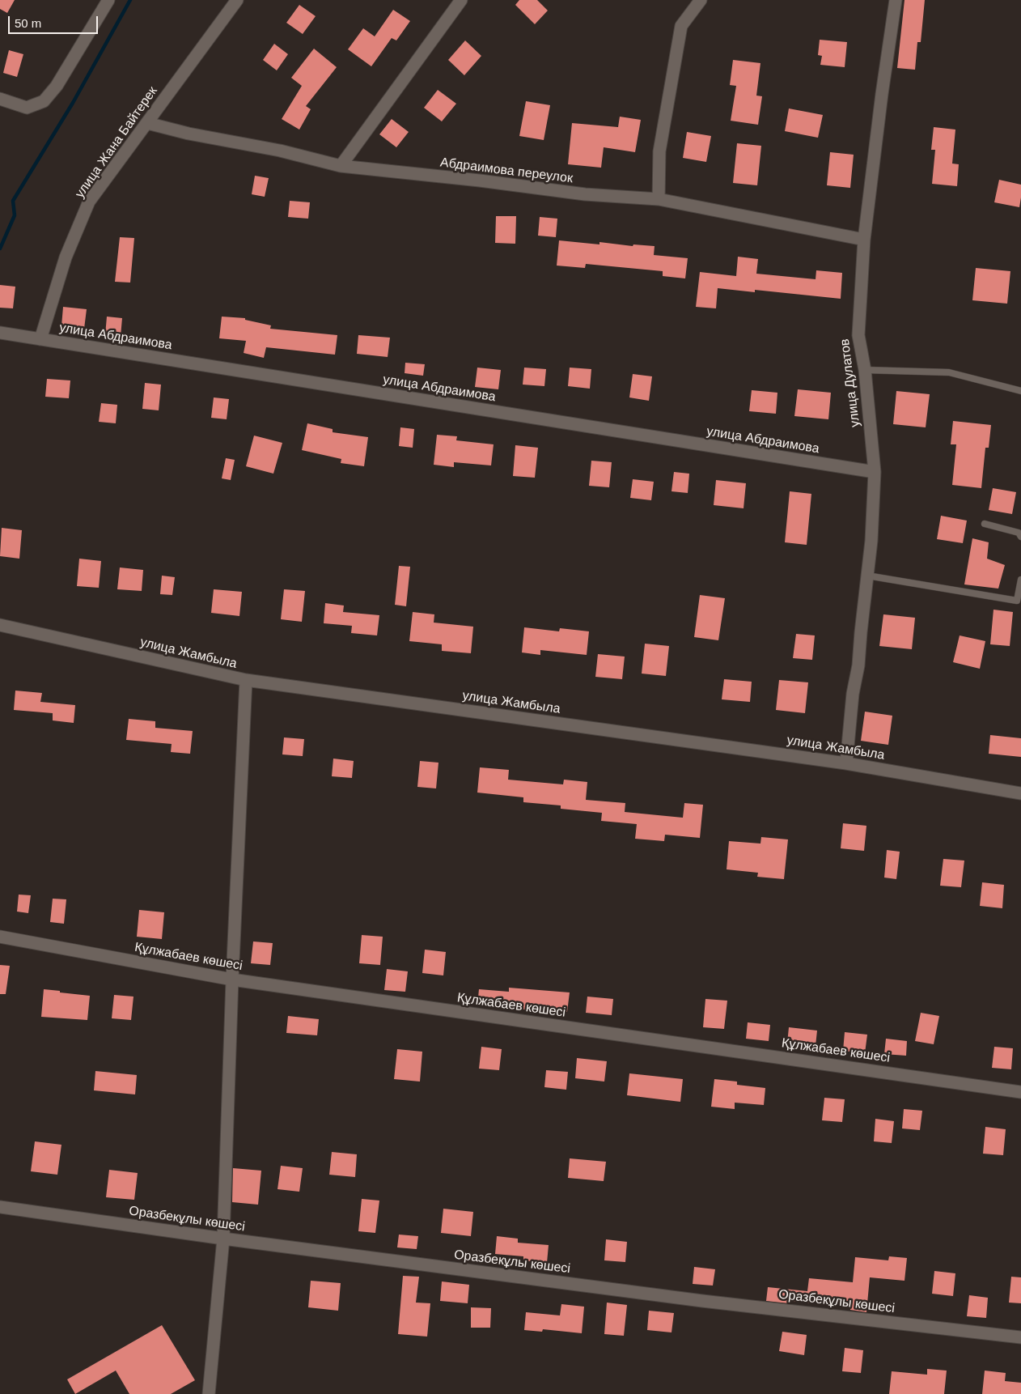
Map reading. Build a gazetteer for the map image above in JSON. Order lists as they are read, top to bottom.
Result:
{
  "streets": {
    "street": [
      "улица Жана Байтерек",
      "Абдраимова переулок",
      "улица Абдраимова",
      "улица Дулатов",
      "улица Жамбыла",
      "Құлжабаев көшесі",
      "Оразбекұлы көшесі"
    ]
  },
  "crossings": [
    ["улица Жана Байтерек", "Абдраимова переулок"],
    ["улица Жана Байтерек", "улица Абдраимова"],
    ["Абдраимова переулок", "улица Дулатов"],
    ["улица Абдраимова", "улица Дулатов"],
    ["улица Дулатов", "улица Жамбыла"]
  ],
  "scale_bar": "50 m"
}
